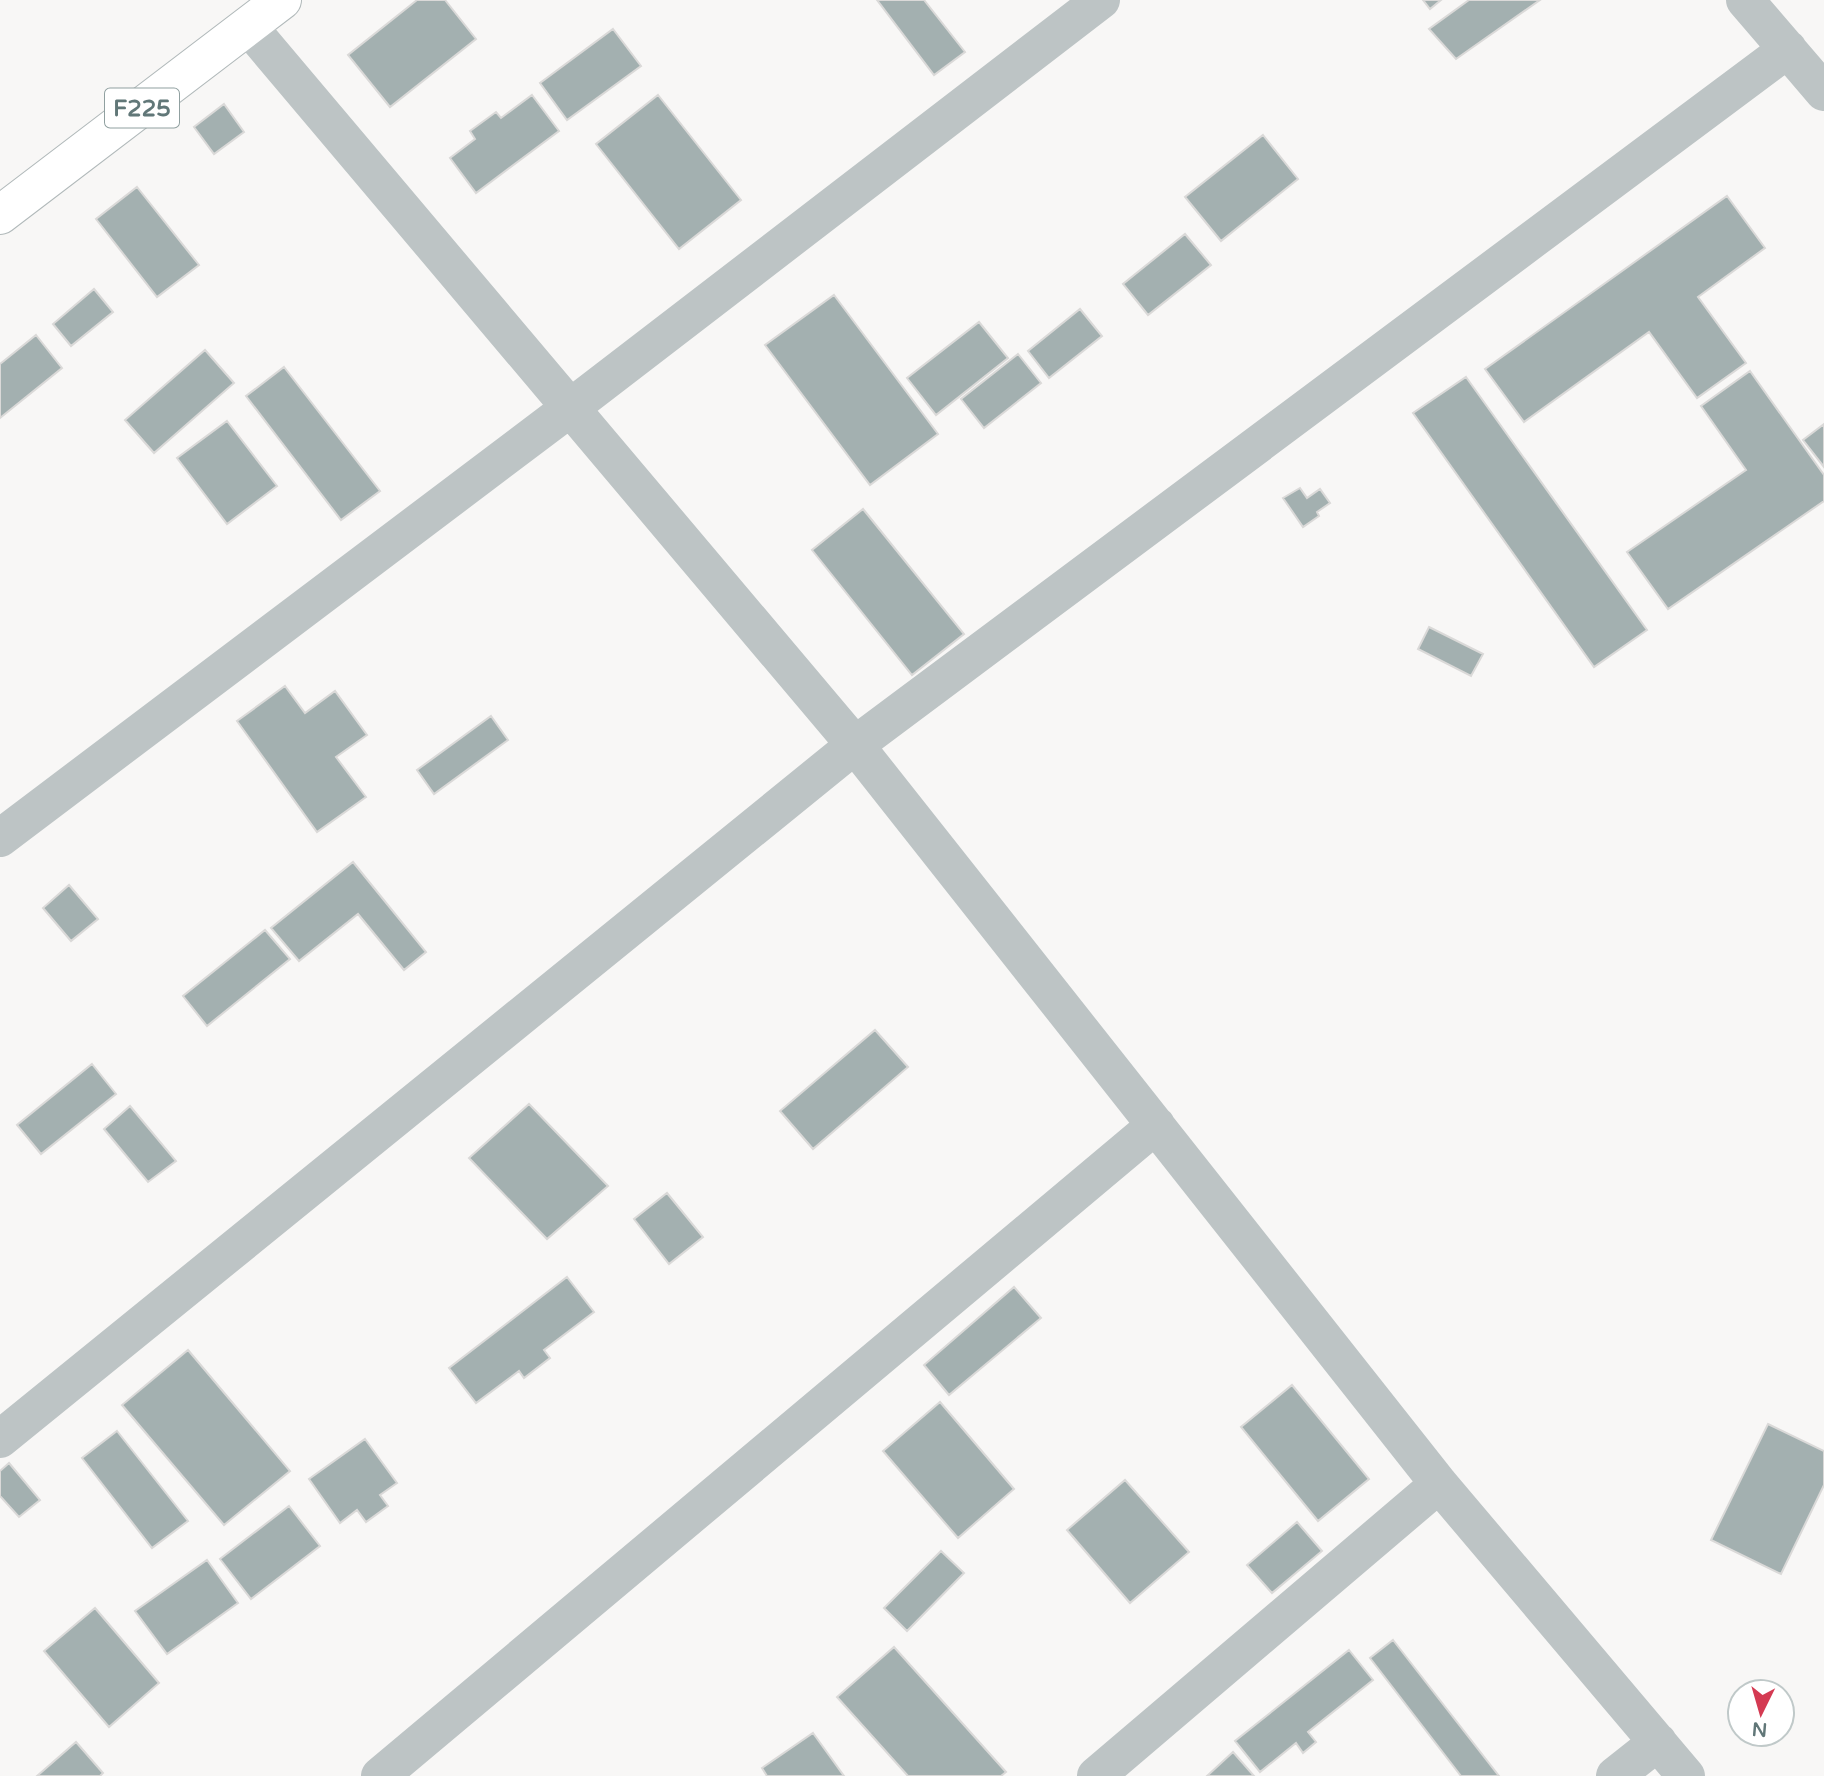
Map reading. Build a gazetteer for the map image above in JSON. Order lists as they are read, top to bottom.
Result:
{
  "streets": {
    "main road": ["F225"]
  },
  "north": "bottom"
}
